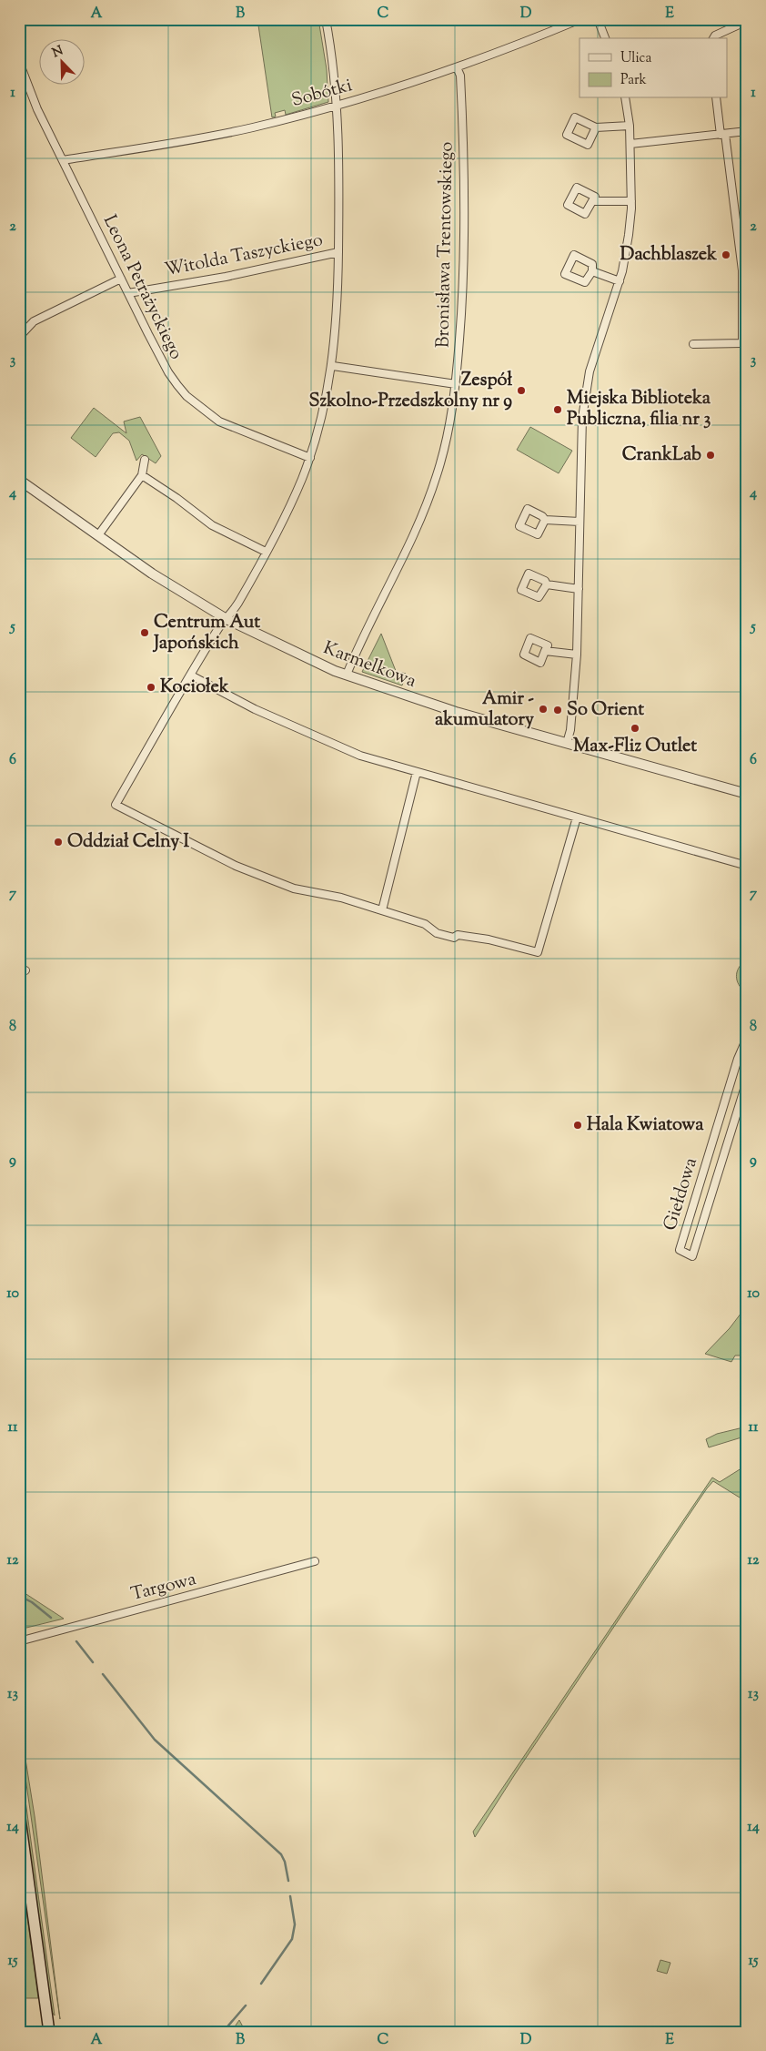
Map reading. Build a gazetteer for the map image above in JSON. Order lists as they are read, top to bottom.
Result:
{
  "streets": {
    "street": [
      "Sobótki",
      "Bronisława Trentowskiego",
      "Witolda Taszyckiego",
      "Leona Petrażyckiego",
      "Karmelkowa",
      "Giełdowa",
      "Targowa"
    ]
  },
  "crossings": [
    ["Sobótki", "Bronisława Trentowskiego"],
    ["Sobótki", "Leona Petrażyckiego"],
    ["Bronisława Trentowskiego", "Karmelkowa"],
    ["Witolda Taszyckiego", "Leona Petrażyckiego"]
  ],
  "places": [
    "Dachblaszek",
    "Zespół Szkolno-Przedszkolny nr 9",
    "Miejska Biblioteka Publiczna, filia nr 3",
    "CrankLab",
    "Centrum Aut Japońskich",
    "Kociołek",
    "Amir - akumulatory",
    "So Orient",
    "Max-Fliz Outlet",
    "Oddział Celny I",
    "Hala Kwiatowa"
  ],
  "legend": ["Ulica", "Park"],
  "north": "top left",
  "grid": {
    "columns": [
      "A",
      "B",
      "C",
      "D",
      "E"
    ],
    "rows": [
      "1",
      "2",
      "3",
      "4",
      "5",
      "6",
      "7",
      "8",
      "9",
      "10",
      "11",
      "12",
      "13",
      "14",
      "15"
    ]
  }
}
